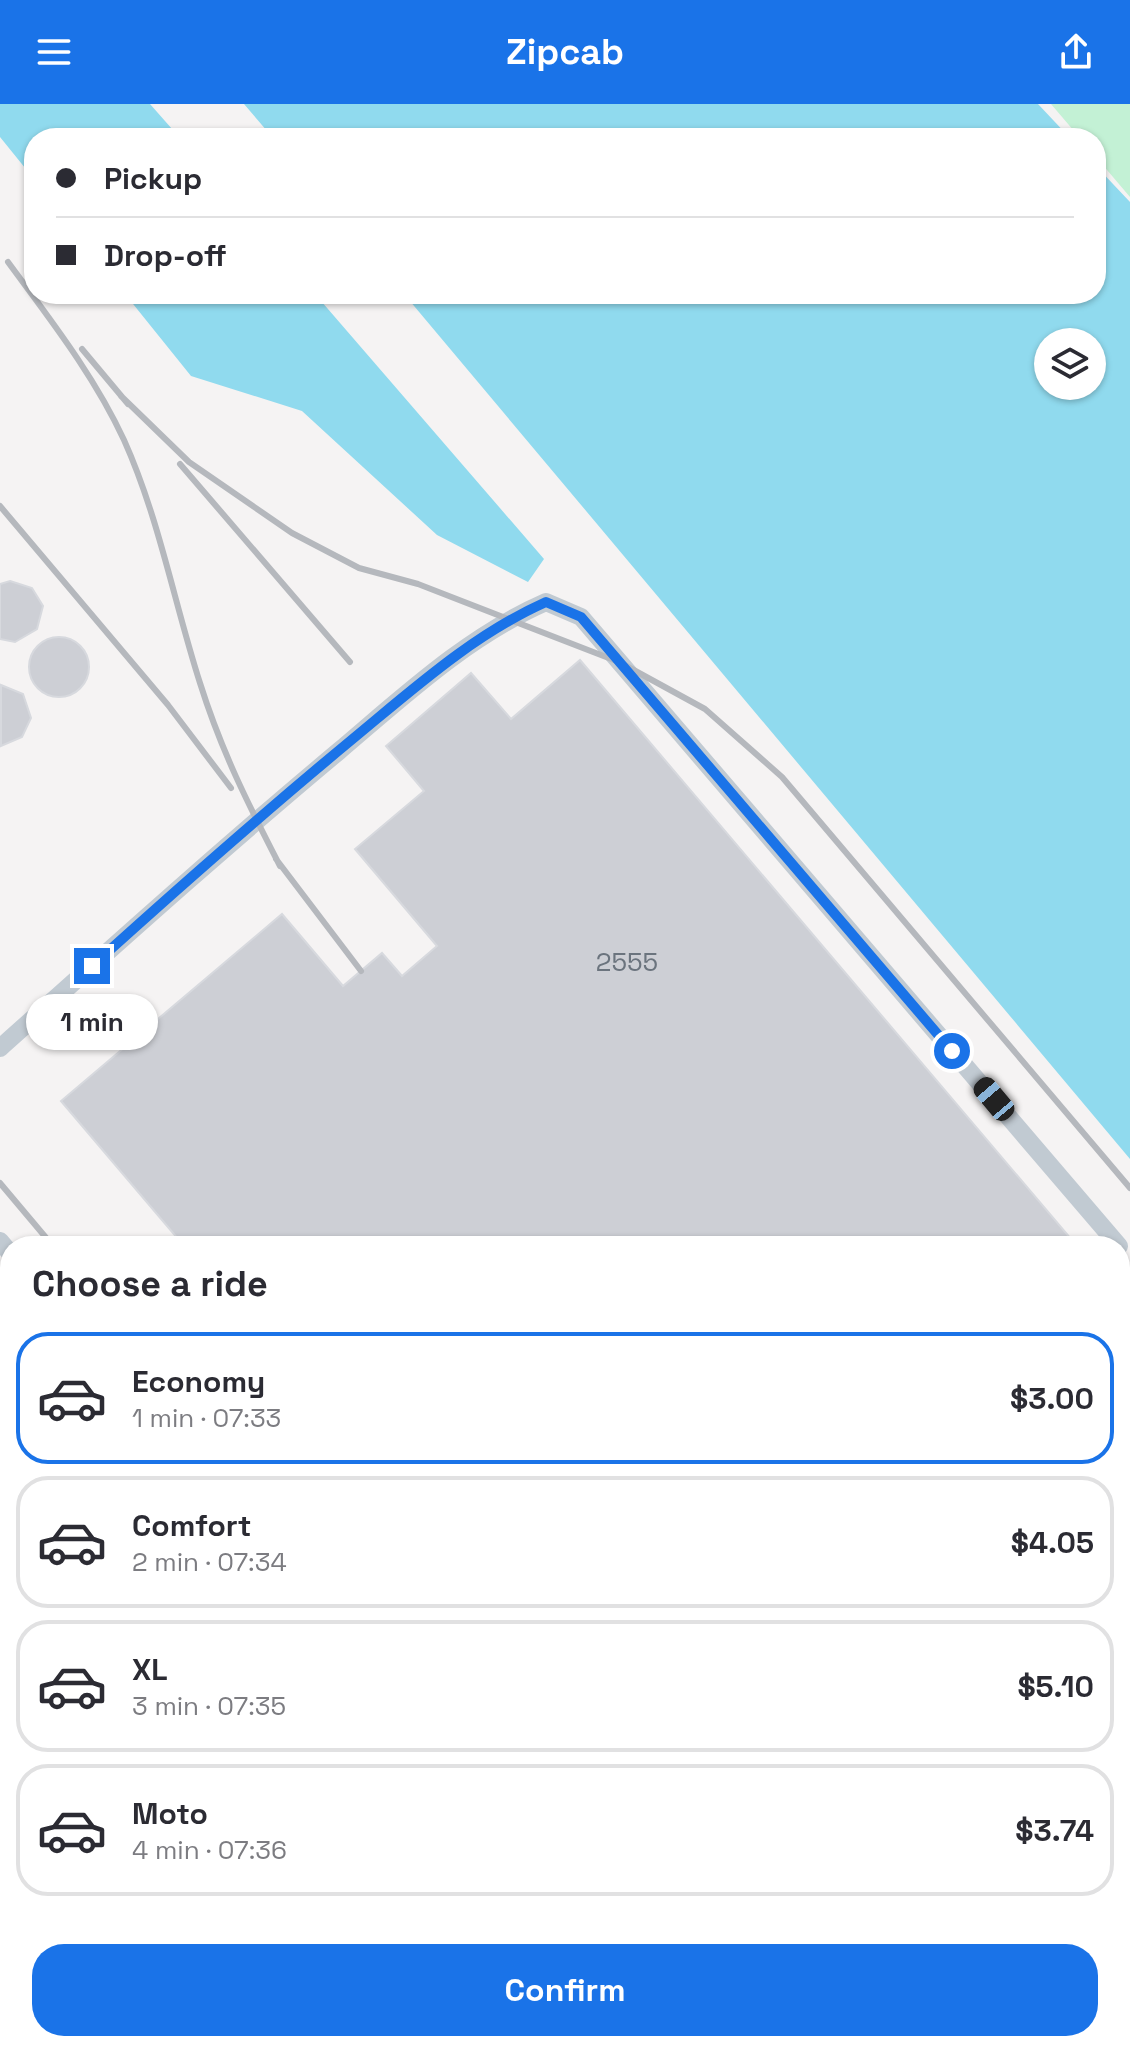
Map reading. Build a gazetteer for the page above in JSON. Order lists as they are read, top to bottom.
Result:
{
  "house_numbers": ["2555"],
  "page": {
    "header": "Zipcab",
    "banner": ["Pickup", "Drop-off"],
    "bubble": "1 min",
    "heading": "Choose a ride",
    "list": [
      {
        "name": "Economy",
        "note": "1 min · 07:33",
        "value": "$3.00"
      },
      {
        "name": "Comfort",
        "note": "2 min · 07:34",
        "value": "$4.05"
      },
      {
        "name": "XL",
        "note": "3 min · 07:35",
        "value": "$5.10"
      },
      {
        "name": "Moto",
        "note": "4 min · 07:36",
        "value": "$3.74"
      }
    ],
    "buttons": "Confirm"
  }
}
